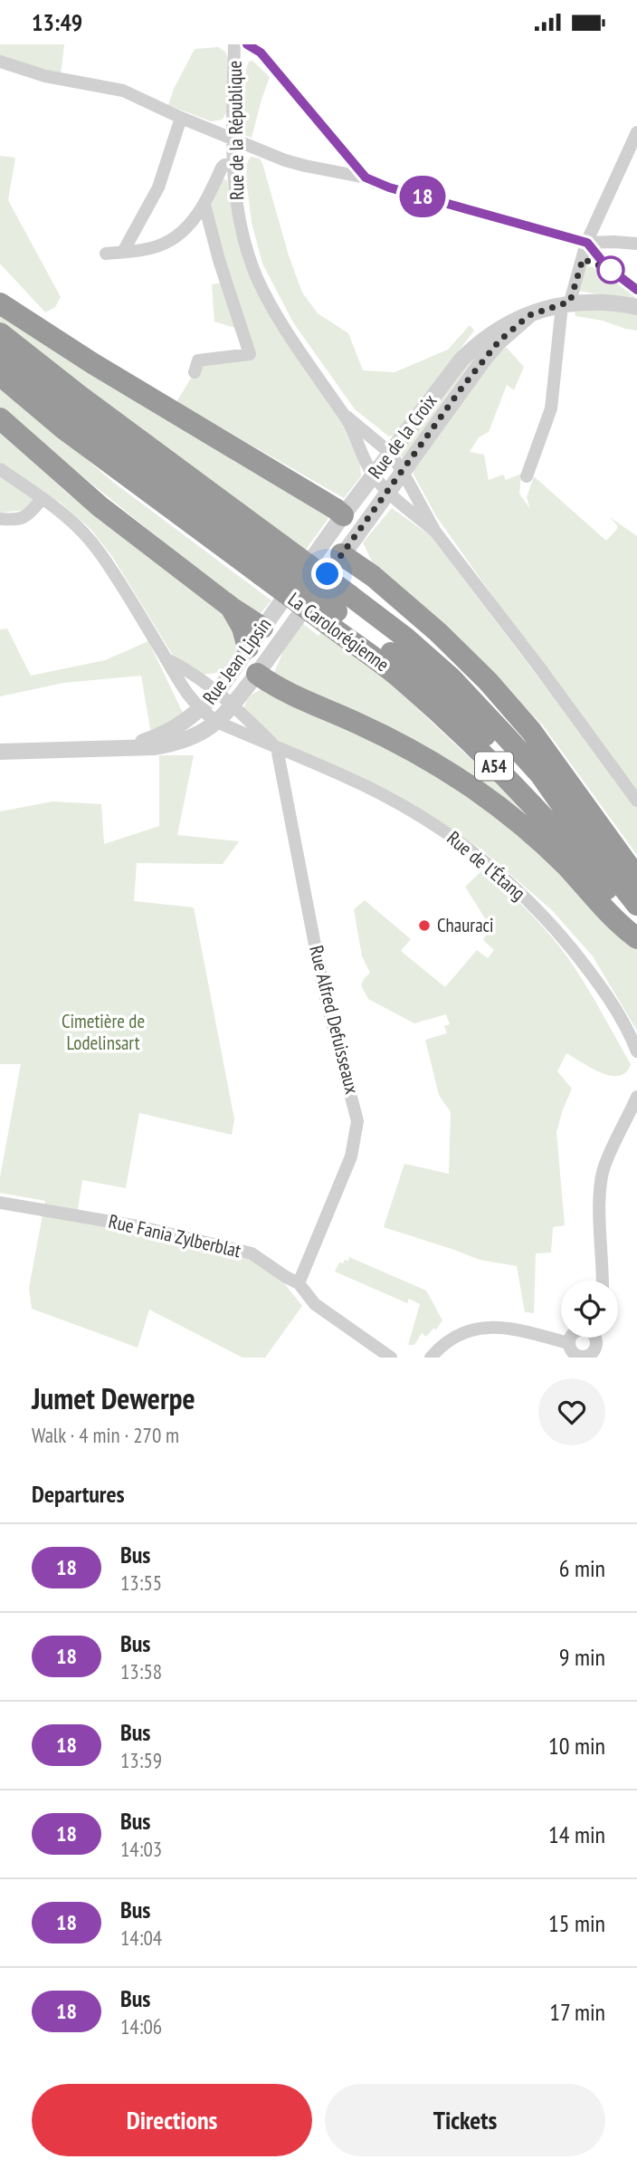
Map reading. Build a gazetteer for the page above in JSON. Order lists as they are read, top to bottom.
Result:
{
  "streets": {
    "highway": ["La Carolorégienne", "A54"],
    "street": [
      "Rue de la République",
      "Rue de la Croix",
      "Rue Jean Lipsin",
      "Rue de l'Étang",
      "Rue Alfred Defuisseaux",
      "Rue Fania Zylberblat"
    ]
  },
  "crossings": [
    ["Rue de la République", "Rue de la Croix"],
    ["Rue de la Croix", "Rue Jean Lipsin"],
    ["Rue Jean Lipsin", "Rue de l'Étang"],
    ["Rue de l'Étang", "Rue Alfred Defuisseaux"],
    ["Rue Alfred Defuisseaux", "Rue Fania Zylberblat"]
  ],
  "parks": ["Cimetière de Lodelinsart"],
  "places": ["Chauraci"],
  "lines": ["bus line 18"],
  "page": {
    "status": "13:49",
    "on_map": "18",
    "heading": [
      ["Jumet Dewerpe", "Walk · 4 min · 270 m"],
      "Departures"
    ],
    "list": [
      {
        "mark": "18",
        "name": "Bus",
        "note": "13:55",
        "value": "6 min"
      },
      {
        "mark": "18",
        "name": "Bus",
        "note": "13:58",
        "value": "9 min"
      },
      {
        "mark": "18",
        "name": "Bus",
        "note": "13:59",
        "value": "10 min"
      },
      {
        "mark": "18",
        "name": "Bus",
        "note": "14:03",
        "value": "14 min"
      },
      {
        "mark": "18",
        "name": "Bus",
        "note": "14:04",
        "value": "15 min"
      },
      {
        "mark": "18",
        "name": "Bus",
        "note": "14:06",
        "value": "17 min"
      }
    ],
    "buttons": ["Directions", "Tickets"]
  }
}
